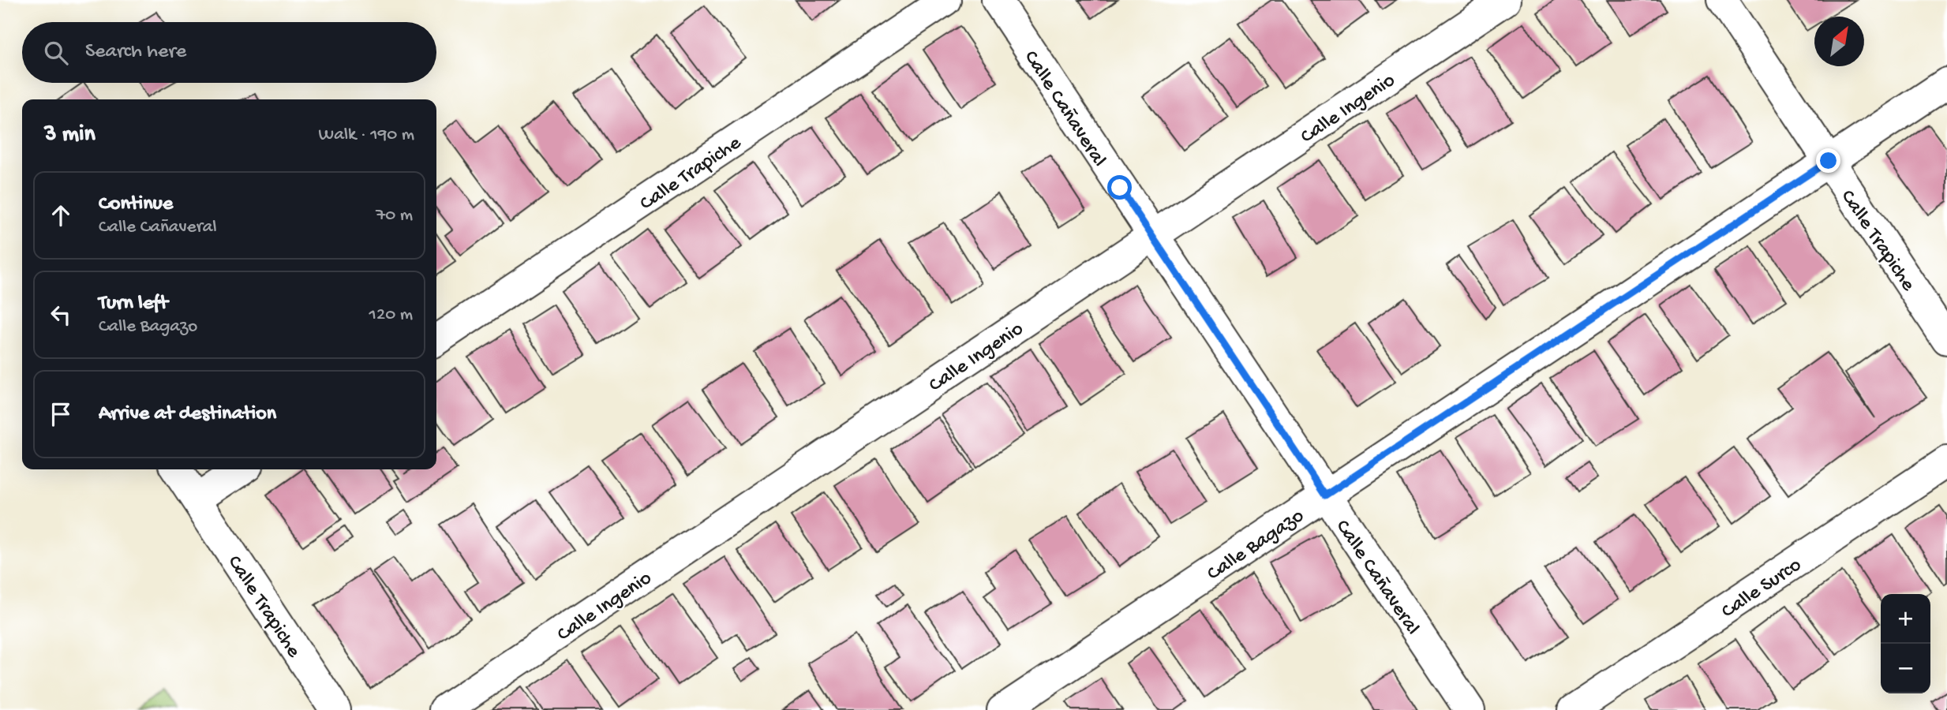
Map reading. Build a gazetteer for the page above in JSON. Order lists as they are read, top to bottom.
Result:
{
  "streets": {
    "street": [
      "Calle Ingenio",
      "Calle Cañaveral",
      "Calle Trapiche",
      "Calle Bagazo",
      "Calle Surco"
    ]
  },
  "crossings": [
    ["Calle Ingenio", "Calle Cañaveral"],
    ["Calle Cañaveral", "Calle Bagazo"],
    ["Calle Trapiche", "Calle Bagazo"]
  ],
  "north": "top right",
  "page": {
    "search": "Search here",
    "heading": ["3 min", "Walk · 190 m"],
    "list": [
      ["Continue", "Calle Cañaveral", "70 m"],
      ["Turn left", "Calle Bagazo", "120 m"],
      "Arrive at destination"
    ],
    "map_buttons": ["+", "−"]
  }
}
